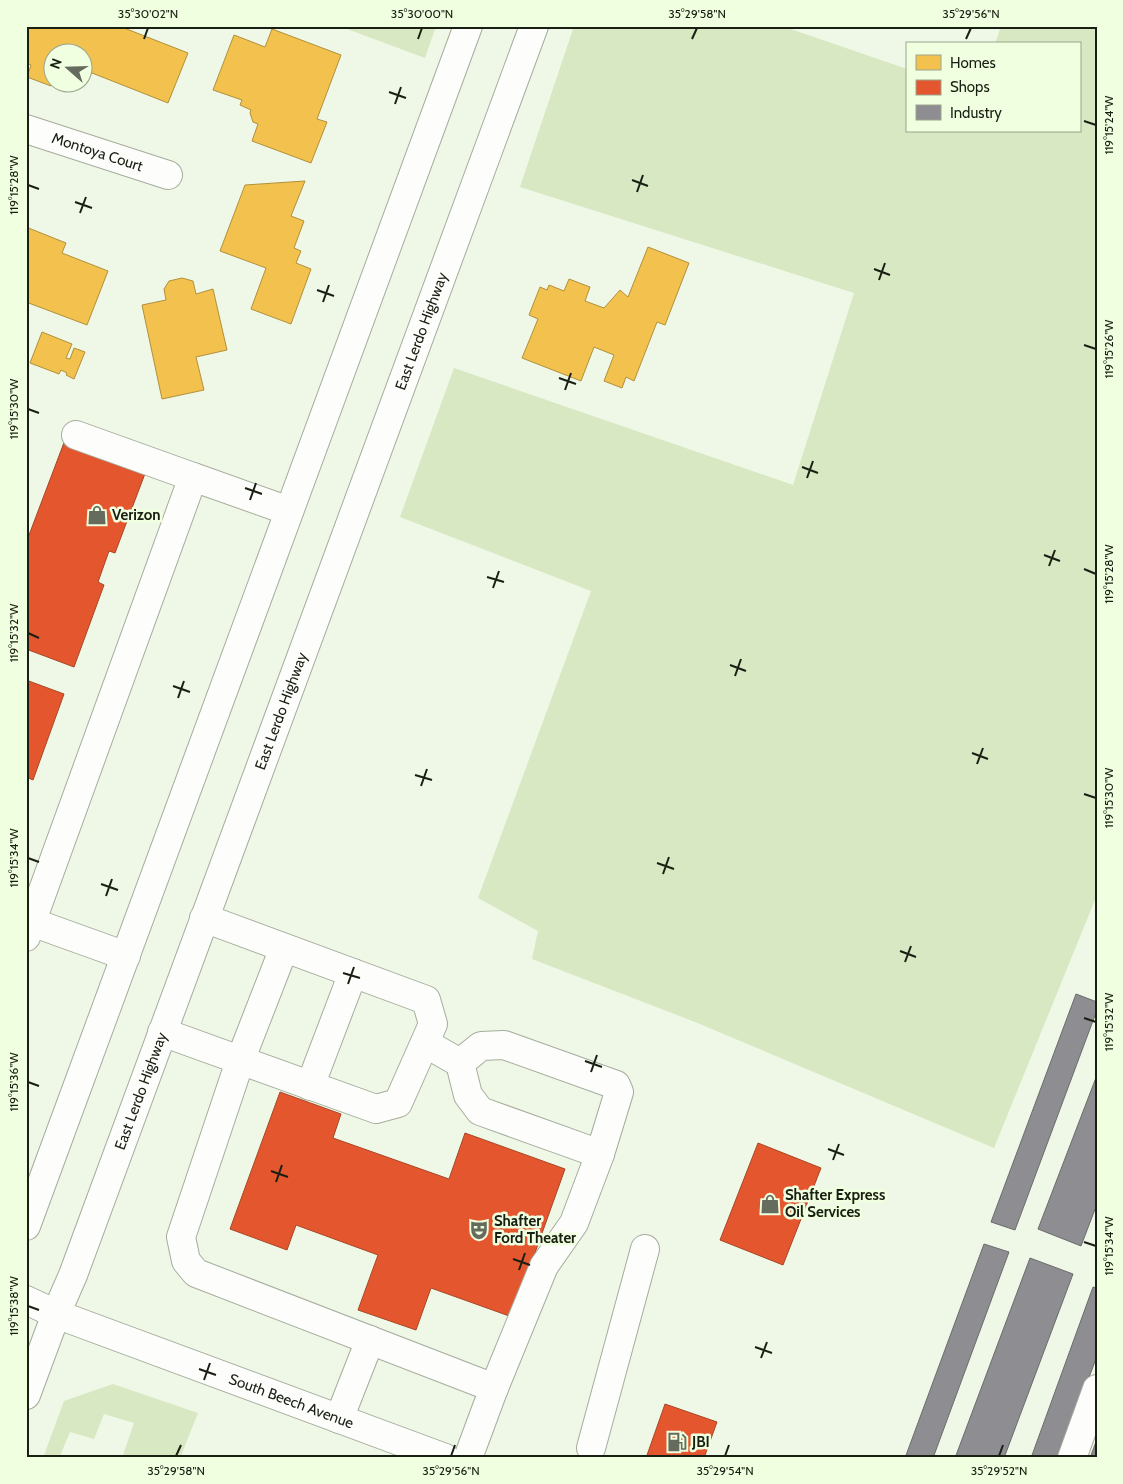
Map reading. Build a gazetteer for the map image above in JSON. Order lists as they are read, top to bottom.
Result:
{
  "streets": {
    "main road": ["Montoya Court", "East Lerdo Highway", "South Beech Avenue"]
  },
  "crossings": [
    ["East Lerdo Highway", "South Beech Avenue"]
  ],
  "places": {
    "shop": ["Verizon", "Shafter Express Oil Services"],
    "theatre": ["Shafter Ford Theater"],
    "fuel station": ["JBI"]
  },
  "legend": ["Homes", "Shops", "Industry"],
  "north": "left",
  "coordinates": [
    "35°30'02\"N",
    "35°30'00\"N",
    "35°29'58\"N",
    "35°29'56\"N",
    "119°15'24\"W",
    "119°15'28\"W",
    "119°15'26\"W",
    "119°15'30\"W",
    "119°15'32\"W",
    "119°15'34\"W",
    "119°15'36\"W",
    "119°15'38\"W",
    "35°29'54\"N",
    "35°29'52\"N"
  ]
}
